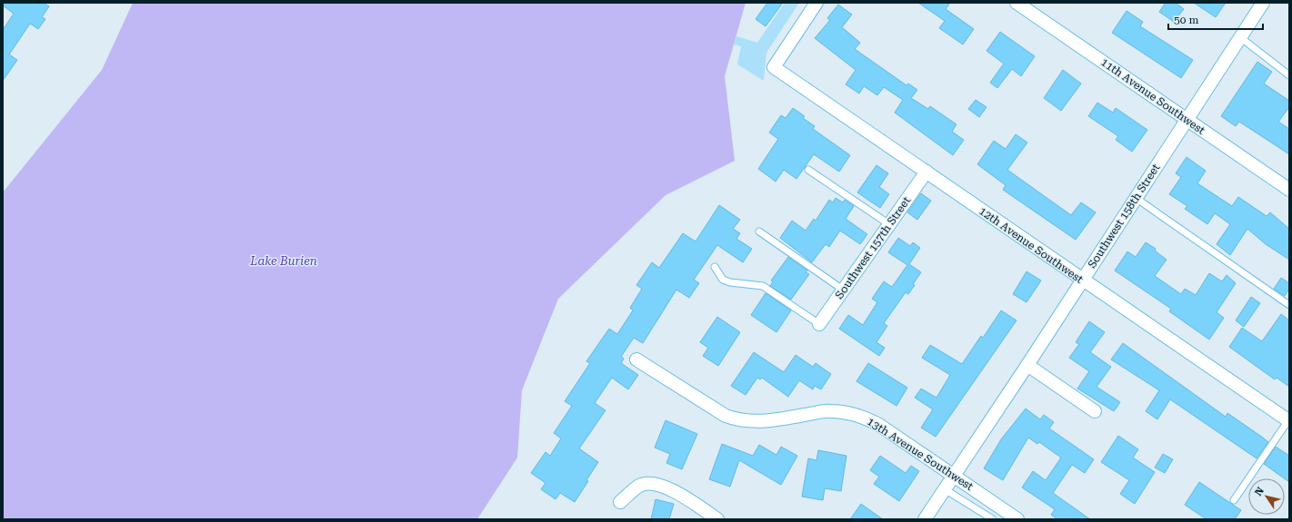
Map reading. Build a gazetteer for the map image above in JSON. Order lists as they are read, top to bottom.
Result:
{
  "streets": {
    "street": [
      "11th Avenue Southwest",
      "Southwest 158th Street",
      "12th Avenue Southwest",
      "Southwest 157th Street",
      "13th Avenue Southwest"
    ]
  },
  "crossings": [
    ["11th Avenue Southwest", "Southwest 158th Street"],
    ["Southwest 158th Street", "12th Avenue Southwest"],
    ["Southwest 158th Street", "13th Avenue Southwest"],
    ["12th Avenue Southwest", "Southwest 157th Street"]
  ],
  "water": ["Lake Burien"],
  "scale_bar": "50 m",
  "north": "top left"
}
